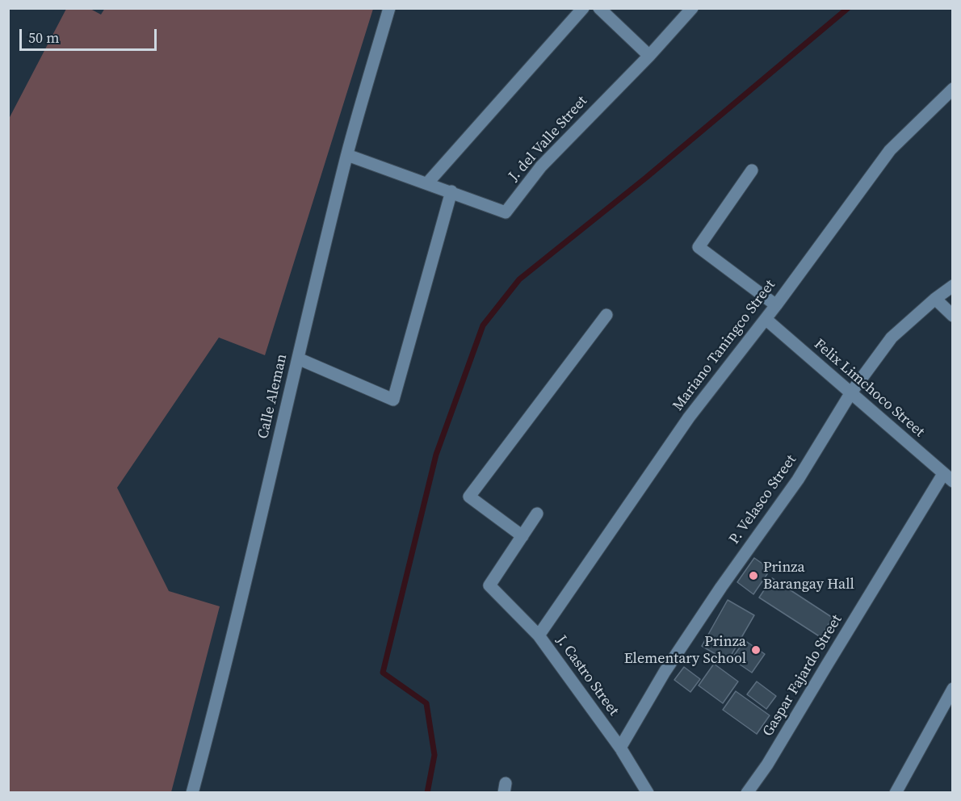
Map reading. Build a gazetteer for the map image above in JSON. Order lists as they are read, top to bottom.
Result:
{
  "streets": {
    "street": [
      "J. del Valle Street",
      "Mariano Taningco Street",
      "Felix Limchoco Street",
      "Calle Aleman",
      "P. Velasco Street",
      "J. Castro Street",
      "Gaspar Fajardo Street"
    ]
  },
  "crossings": [
    ["J. del Valle Street", "Calle Aleman"],
    ["Mariano Taningco Street", "Felix Limchoco Street"],
    ["Mariano Taningco Street", "J. Castro Street"],
    ["Felix Limchoco Street", "P. Velasco Street"],
    ["Felix Limchoco Street", "Gaspar Fajardo Street"],
    ["P. Velasco Street", "J. Castro Street"]
  ],
  "places": ["Prinza Barangay Hall", "Prinza Elementary School"],
  "scale_bar": "50 m"
}
